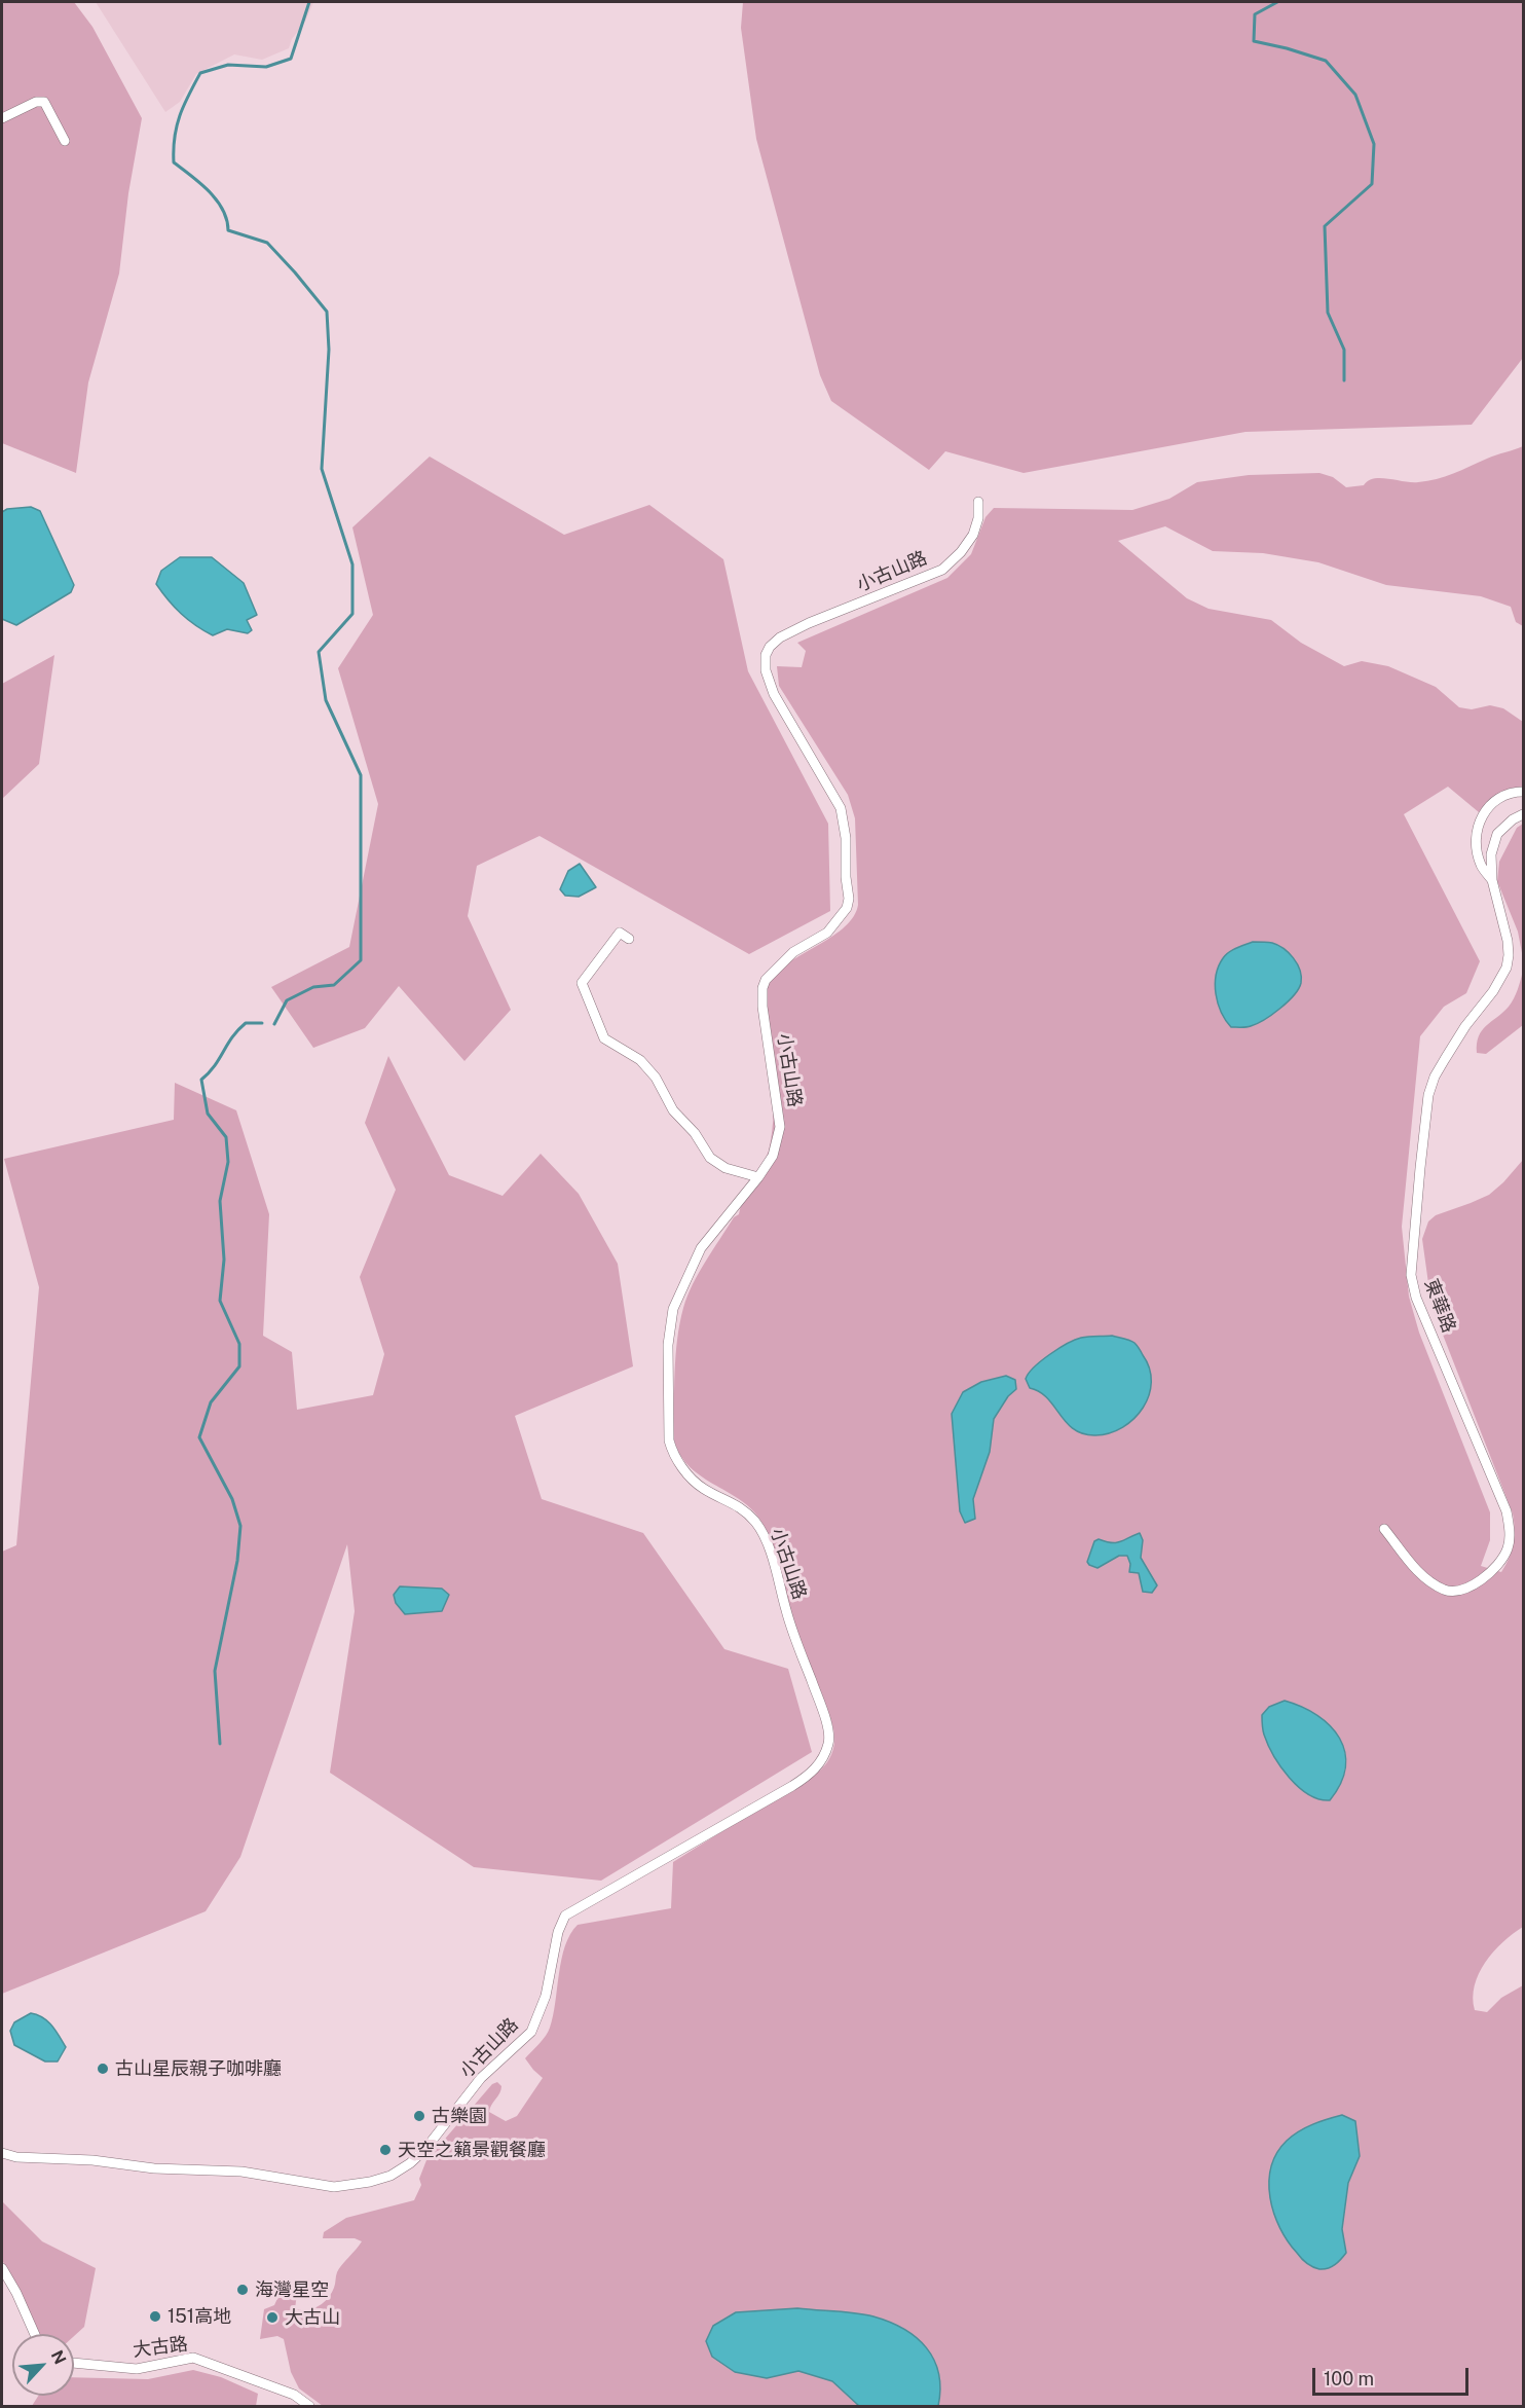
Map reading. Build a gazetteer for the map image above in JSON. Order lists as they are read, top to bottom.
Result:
{
  "streets": {
    "street": ["小古山路", "東華路", "大古路"]
  },
  "places": [
    "古山星辰親子咖啡廳",
    "古樂園",
    "天空之籟景觀餐廳",
    "海灣星空",
    "151高地",
    "大古山"
  ],
  "scale_bar": "100 m",
  "north": "top right"
}
